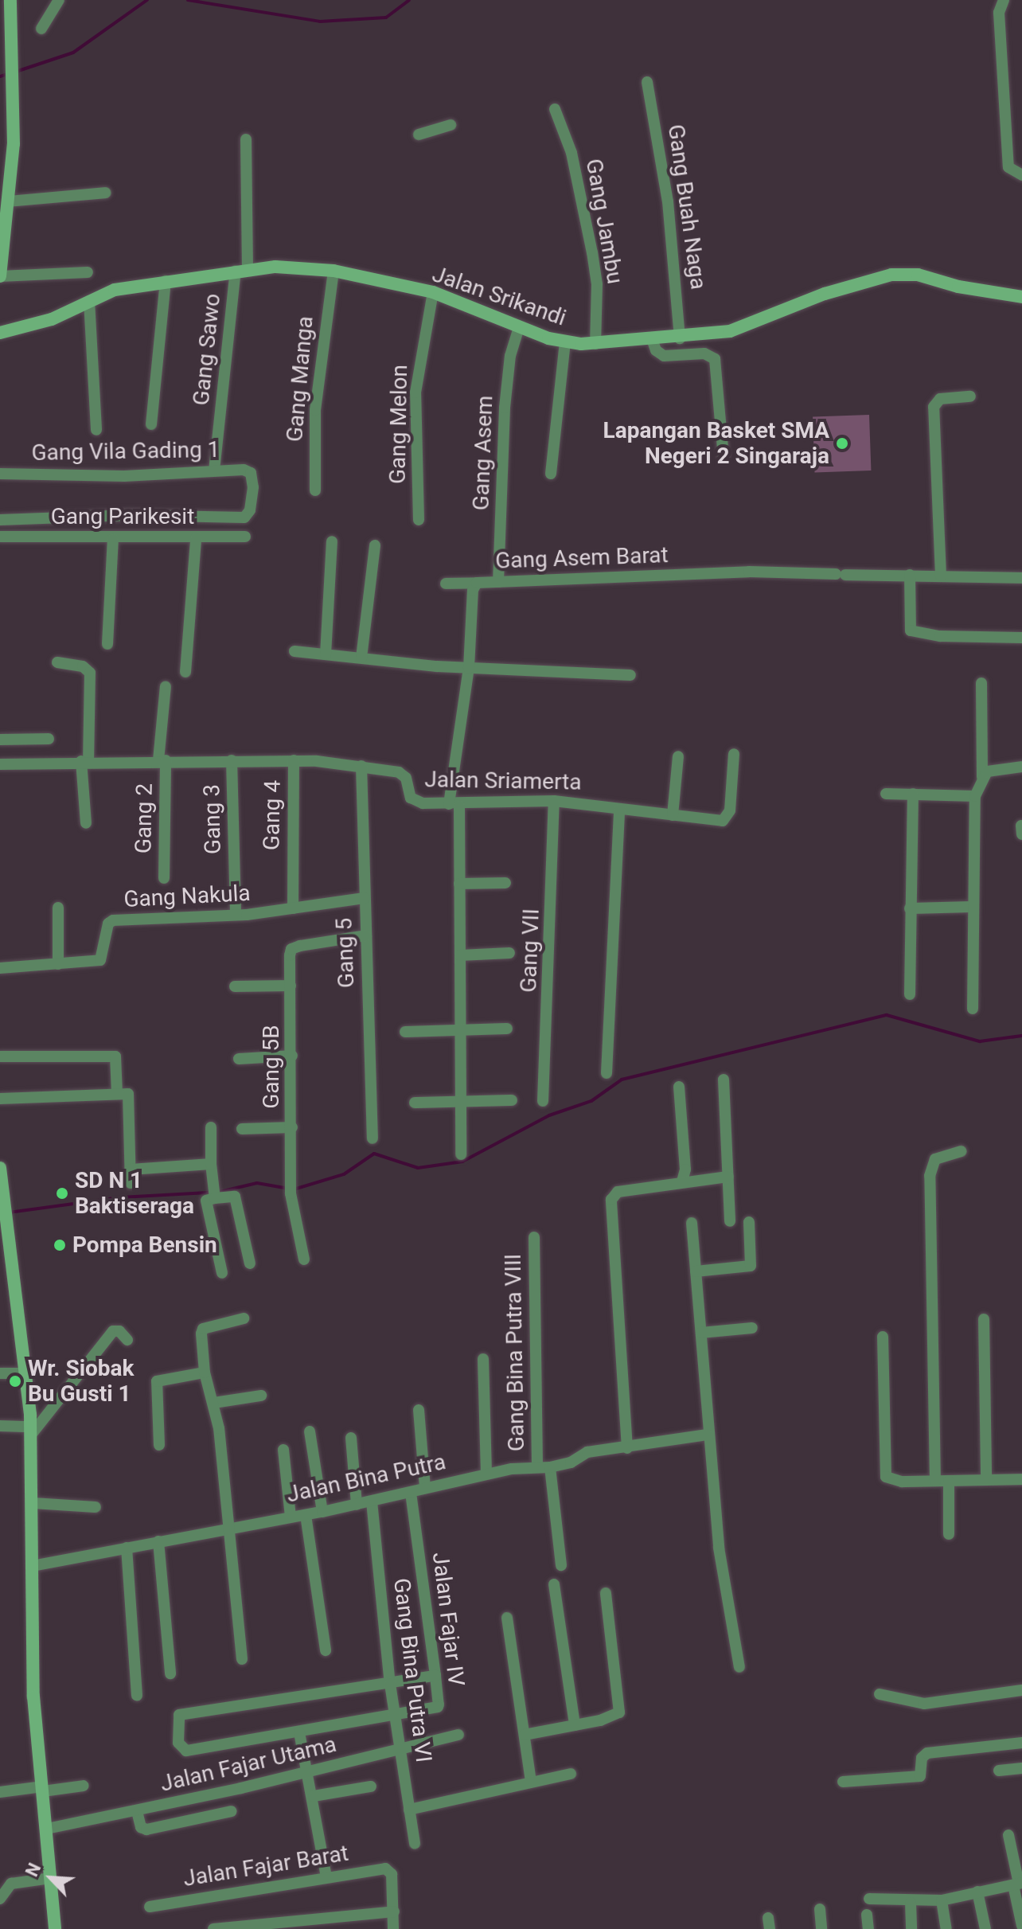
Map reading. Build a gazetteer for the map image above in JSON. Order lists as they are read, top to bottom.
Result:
{
  "streets": {
    "street": [
      "Gang Buah Naga",
      "Gang Jambu",
      "Jalan Srikandi",
      "Gang Sawo",
      "Gang Manga",
      "Gang Melon",
      "Gang Vila Gading 1",
      "Gang Asem",
      "Gang Parikesit",
      "Gang Asem Barat",
      "Jalan Sriamerta",
      "Gang 4",
      "Gang 2",
      "Gang 3",
      "Gang Nakula",
      "Gang VII",
      "Gang 5",
      "Gang 5B",
      "Gang Bina Putra VIII",
      "Jalan Bina Putra",
      "Jalan Fajar IV",
      "Gang Bina Putra VI",
      "Jalan Fajar Utama",
      "Jalan Fajar Barat"
    ]
  },
  "crossings": [
    ["Gang Buah Naga", "Jalan Srikandi"],
    ["Gang Jambu", "Jalan Srikandi"],
    ["Jalan Srikandi", "Gang Sawo"],
    ["Jalan Srikandi", "Gang Manga"],
    ["Jalan Srikandi", "Gang Melon"],
    ["Jalan Srikandi", "Gang Asem"],
    ["Gang Sawo", "Gang Vila Gading 1"],
    ["Gang Asem", "Gang Asem Barat"],
    ["Gang Asem Barat", "Jalan Sriamerta"],
    ["Jalan Sriamerta", "Gang 4"],
    ["Jalan Sriamerta", "Gang 2"],
    ["Jalan Sriamerta", "Gang 3"],
    ["Jalan Sriamerta", "Gang VII"],
    ["Jalan Sriamerta", "Gang 5"],
    ["Gang 4", "Gang Nakula"],
    ["Gang 3", "Gang Nakula"],
    ["Gang Nakula", "Gang 5"],
    ["Gang 5", "Gang 5B"],
    ["Gang Bina Putra VIII", "Jalan Bina Putra"],
    ["Jalan Bina Putra", "Jalan Fajar IV"],
    ["Jalan Bina Putra", "Gang Bina Putra VI"],
    ["Jalan Fajar IV", "Gang Bina Putra VI"],
    ["Gang Bina Putra VI", "Jalan Fajar Utama"]
  ],
  "places": [
    "Lapangan Basket SMA Negeri 2 Singaraja",
    "SD N 1 Baktiseraga",
    "Pompa Bensin",
    "Wr. Siobak Bu Gusti 1"
  ],
  "north": "top left"
}
